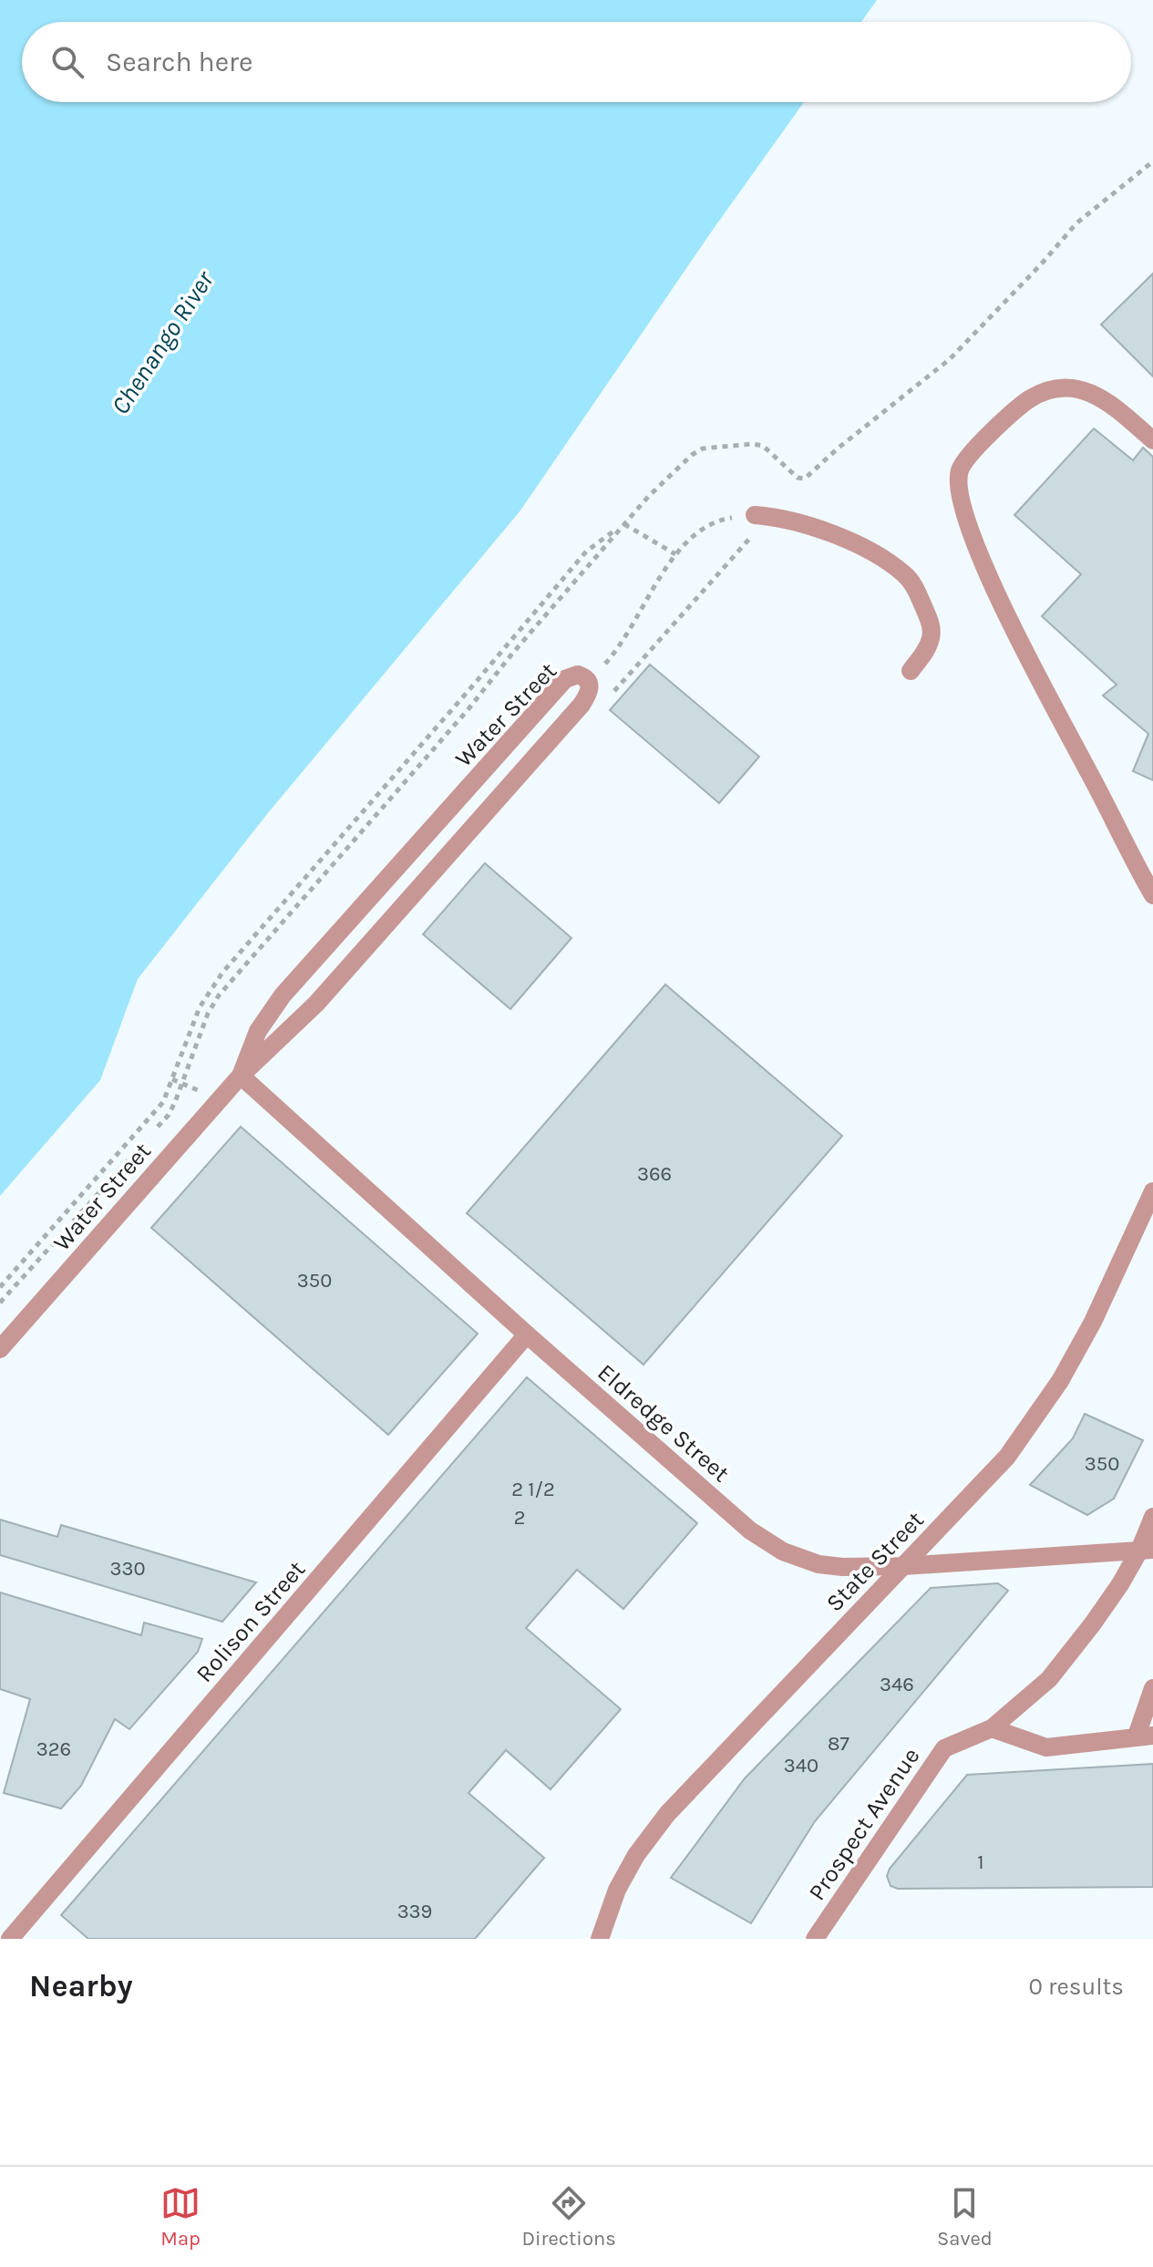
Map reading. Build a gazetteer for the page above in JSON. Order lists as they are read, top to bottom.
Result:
{
  "streets": {
    "street": [
      "Water Street",
      "Eldredge Street",
      "State Street",
      "Rolison Street",
      "Prospect Avenue"
    ]
  },
  "crossings": [
    ["Water Street", "Eldredge Street"],
    ["Eldredge Street", "State Street"],
    ["Eldredge Street", "Rolison Street"],
    ["Eldredge Street", "Prospect Avenue"]
  ],
  "water": ["Chenango River"],
  "house_numbers": [
    "366",
    "350",
    "350",
    "2 1/2",
    "2",
    "330",
    "346",
    "87",
    "326",
    "340",
    "1",
    "339"
  ],
  "page": {
    "search": "Search here",
    "heading": ["Nearby", "0 results"],
    "nav": ["Map", "Directions", "Saved"]
  }
}
